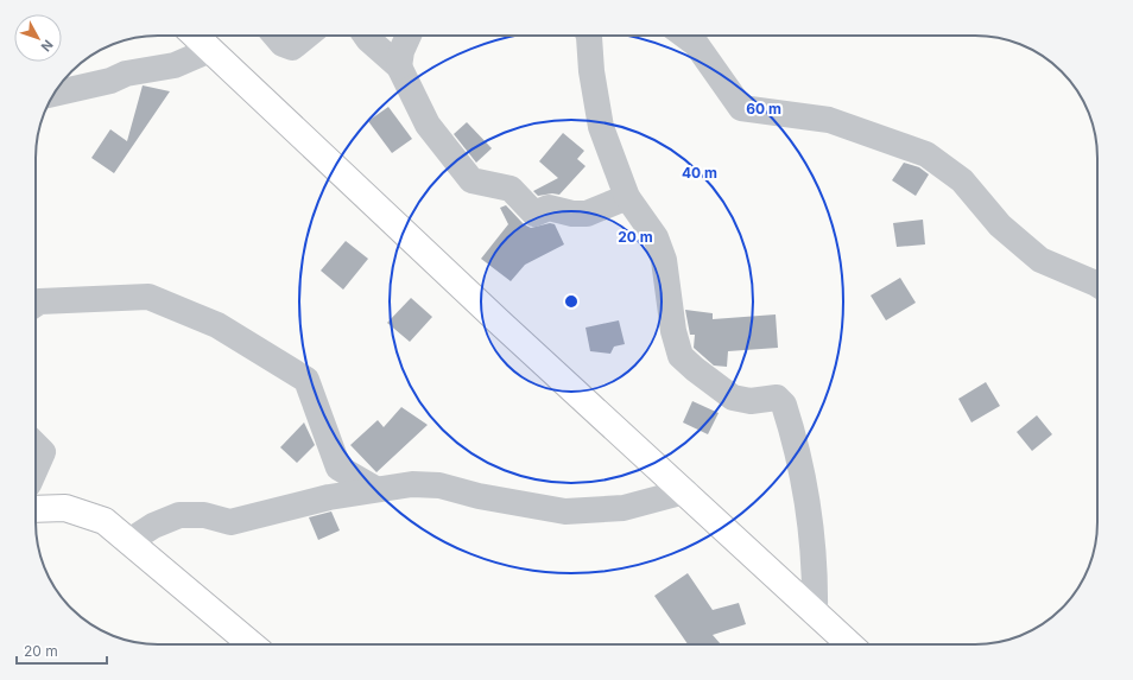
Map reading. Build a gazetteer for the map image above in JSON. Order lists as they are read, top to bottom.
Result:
{
  "scale_bar": "20 m",
  "north": "bottom right",
  "rings": ["60 m", "40 m", "20 m"]
}
